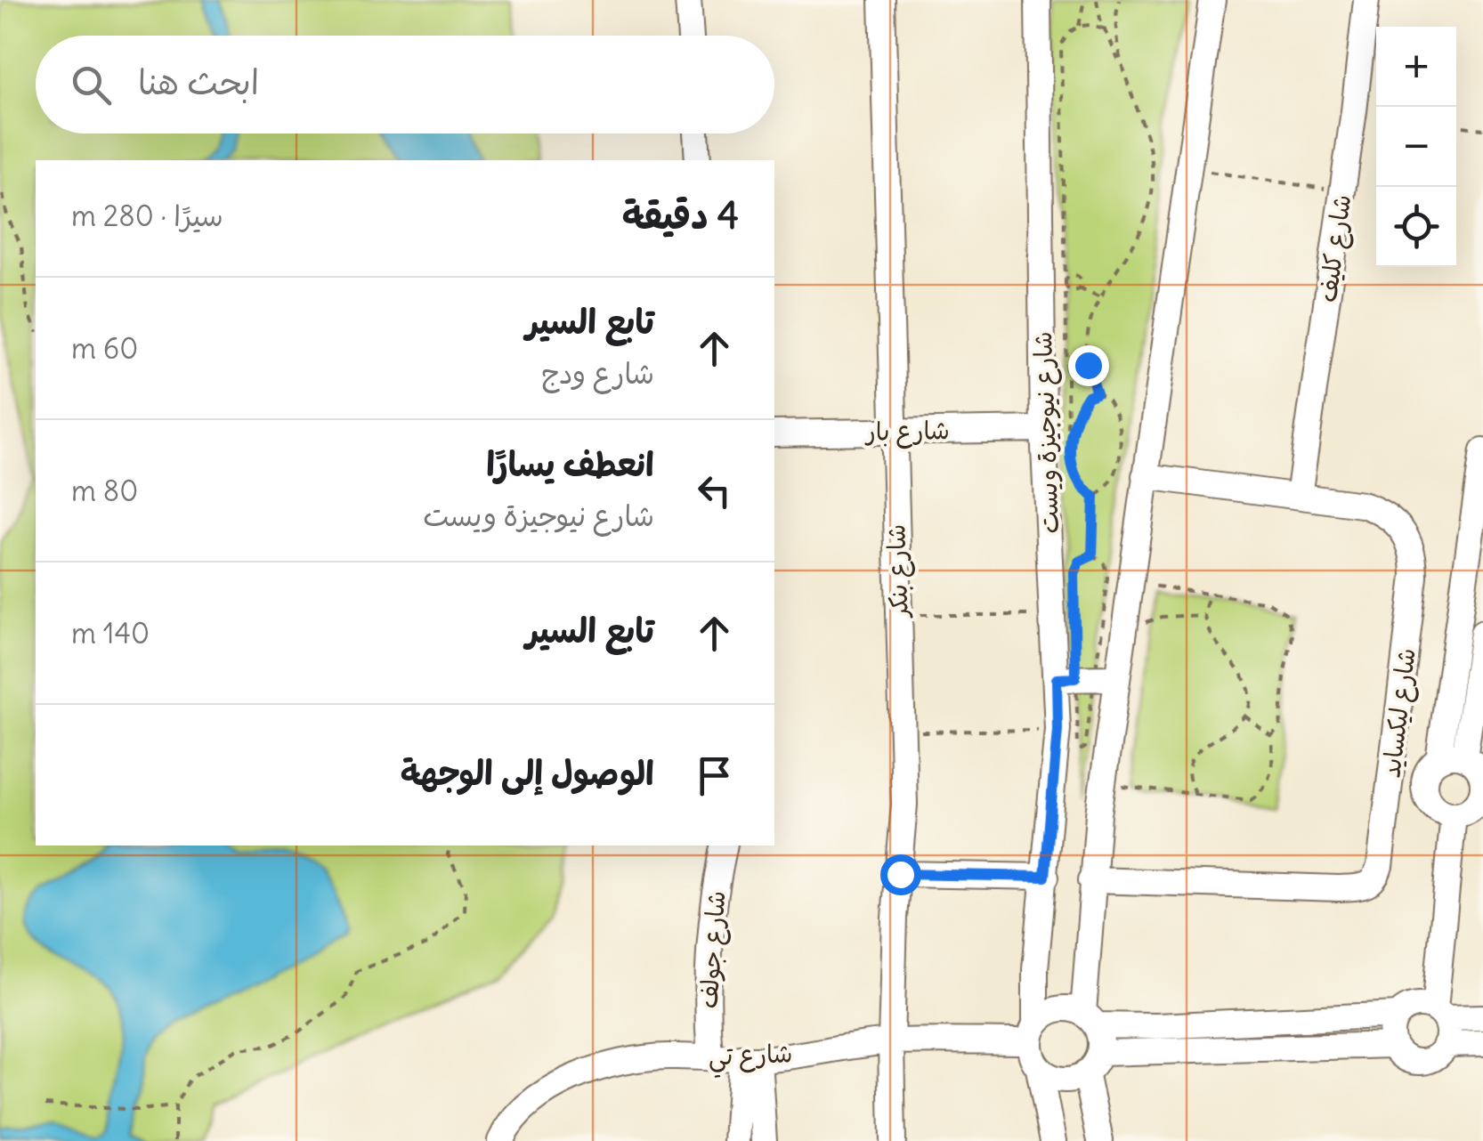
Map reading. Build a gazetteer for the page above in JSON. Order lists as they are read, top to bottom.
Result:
{
  "streets": {
    "street": [
      "شارع كليف",
      "شارع بار",
      "شارع نيوجيزة ويست",
      "شارع بنكر",
      "شارع ليكسايد",
      "شارع جولف",
      "شارع تي"
    ]
  },
  "crossings": [
    ["شارع كليف", "شارع ليكسايد"],
    ["شارع بار", "شارع نيوجيزة ويست"],
    ["شارع بار", "شارع بنكر"],
    ["شارع نيوجيزة ويست", "شارع ليكسايد"],
    ["شارع نيوجيزة ويست", "شارع تي"],
    ["شارع بنكر", "شارع تي"],
    ["شارع جولف", "شارع تي"]
  ],
  "page": {
    "map_buttons": ["+", "−"],
    "search": "ابحث هنا",
    "heading": ["4 دقيقة", "سيرًا · 280 m"],
    "list": [
      ["تابع السير", "شارع ودج", "60 m"],
      ["انعطف يسارًا", "شارع نيوجيزة ويست", "80 m"],
      ["تابع السير", "140 m"],
      "الوصول إلى الوجهة"
    ]
  }
}
